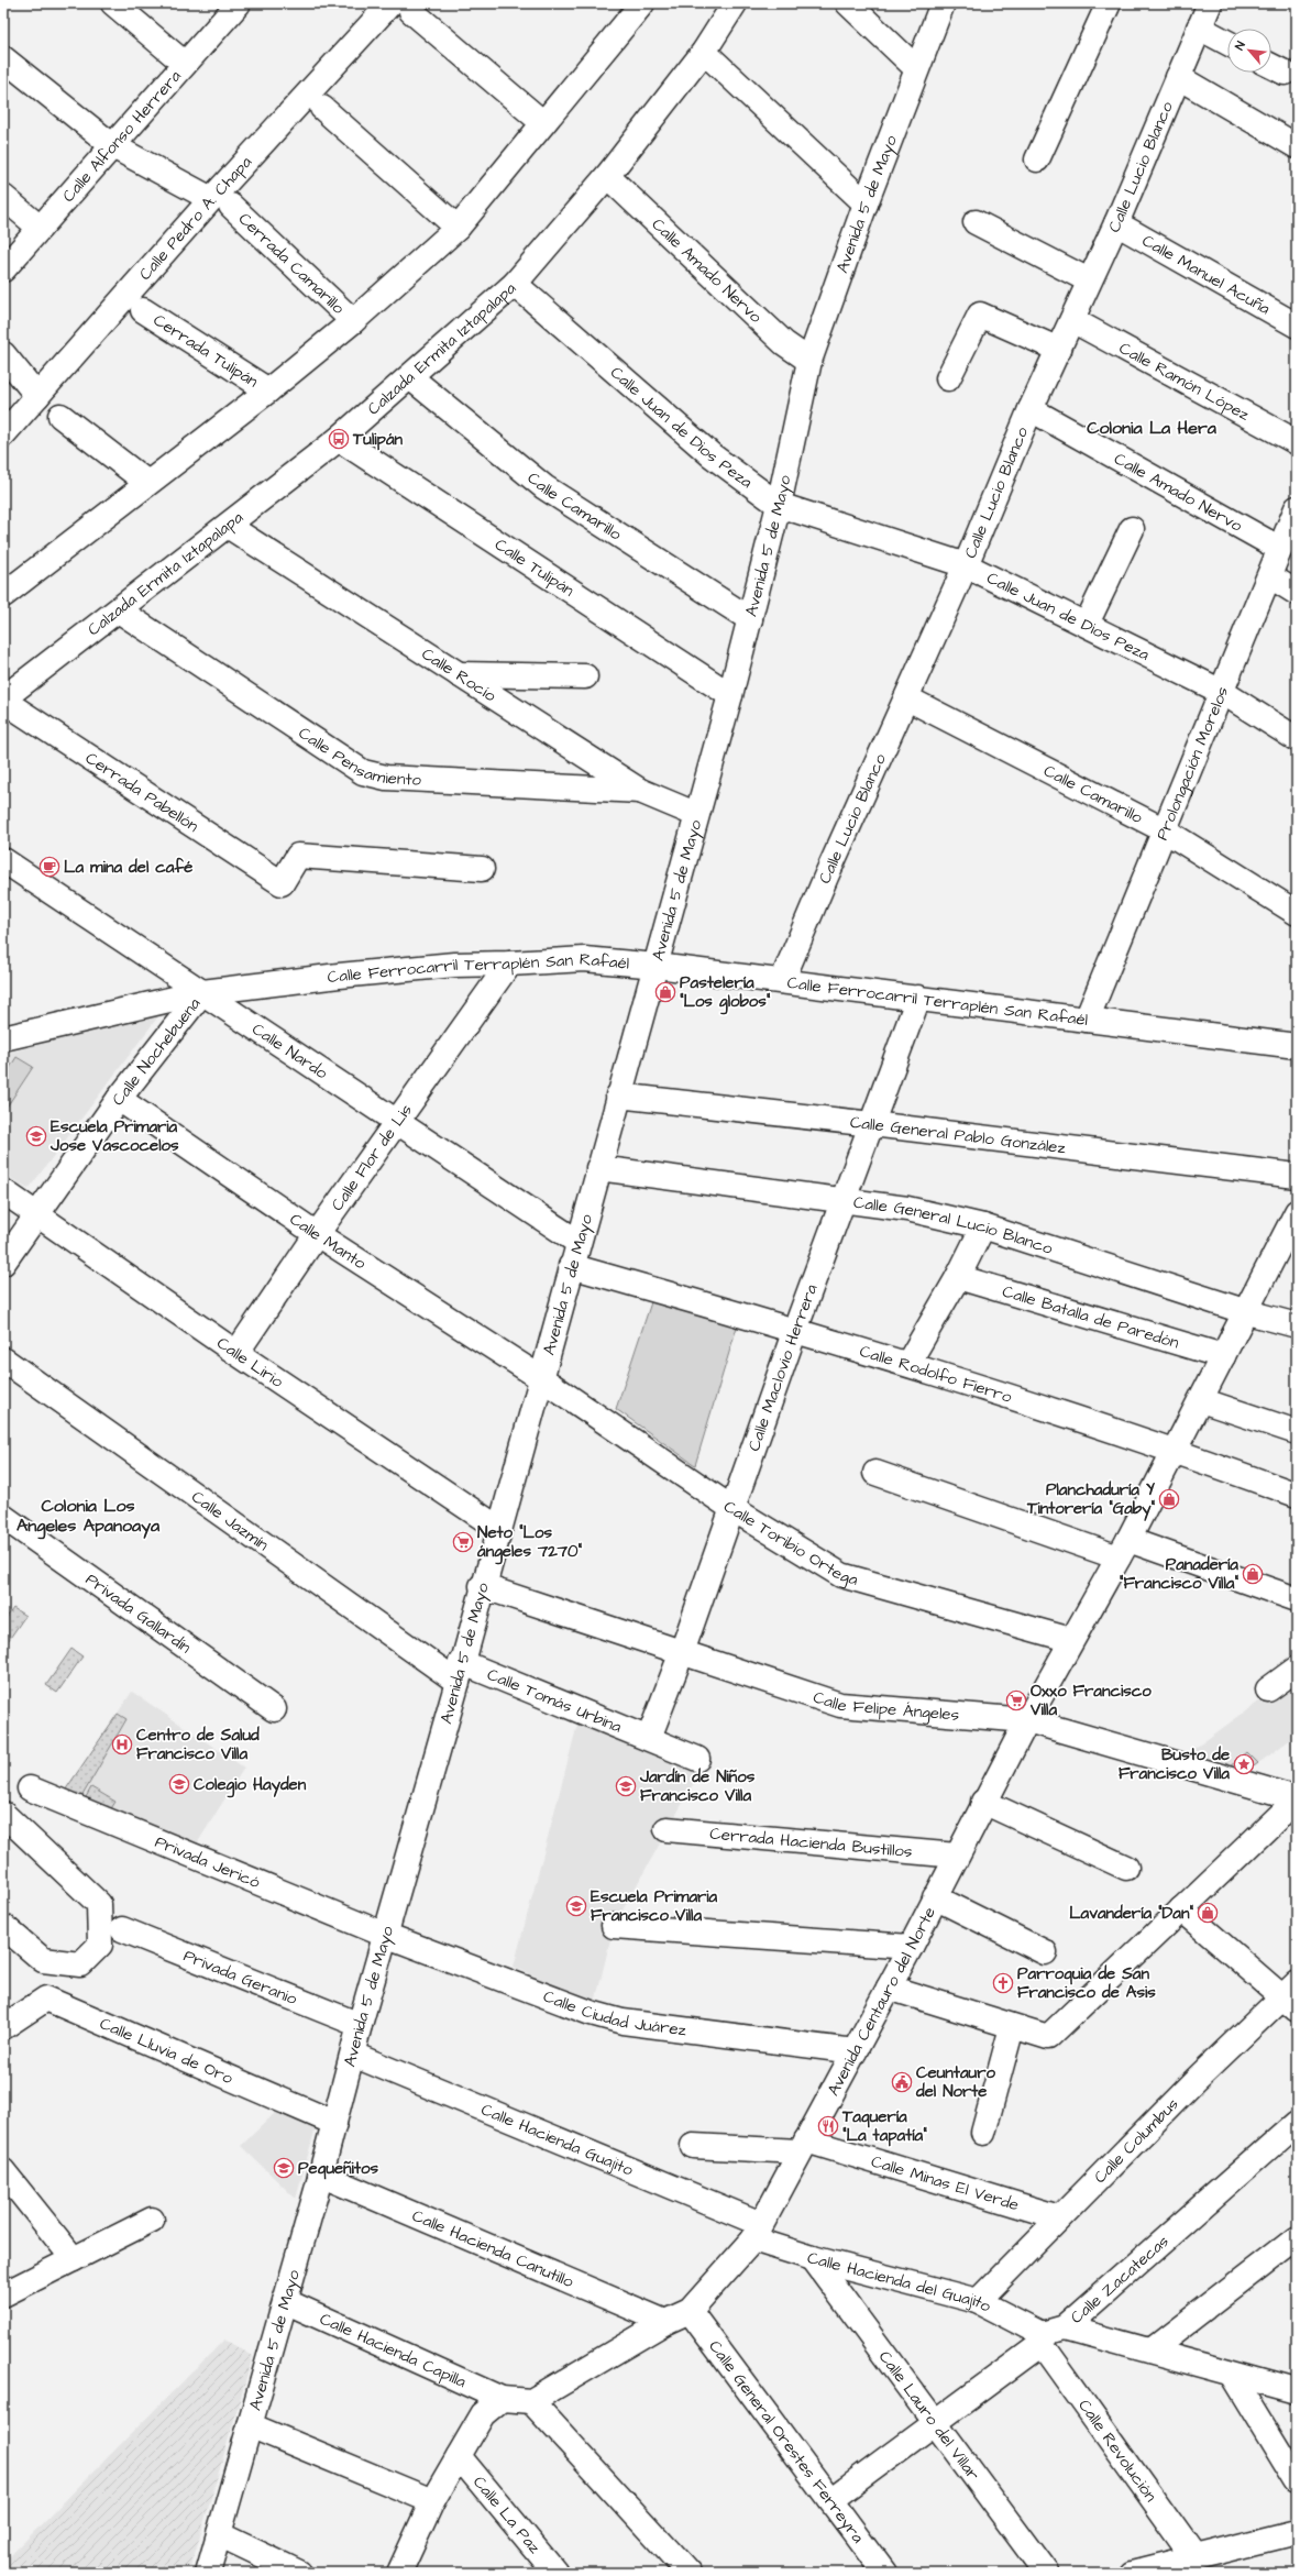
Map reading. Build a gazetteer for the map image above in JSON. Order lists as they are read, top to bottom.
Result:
{
  "streets": {
    "street": [
      "Calle Alfonso Herrera",
      "Calle Lucio Blanco",
      "Avenida 5 de Mayo",
      "Calle Pedro A. Chapa",
      "Cerrada Camarillo",
      "Calle Amado Nervo",
      "Calle Manuel Acuña",
      "Calzada Ermita Iztapalapa",
      "Cerrada Tulipán",
      "Calle Ramón López",
      "Calle Juan de Dios Peza",
      "Calle Camarillo",
      "Calle Tulipán",
      "Calle Rocío",
      "Calle Pensamiento",
      "Prolongación Morelos",
      "Cerrada Pabellón",
      "Calle Ferrocarril Terraplén San Rafaél",
      "Calle Nochebuena",
      "Calle Nardo",
      "Calle General Pablo González",
      "Calle Flor de Lis",
      "Calle General Lucio Blanco",
      "Calle Manto",
      "Calle Batalla de Paredón",
      "Calle Lirio",
      "Calle Maclovio Herrera",
      "Calle Rodolfo Fierro",
      "Calle Jazmín",
      "Calle Toribio Ortega",
      "Privada Gallardín",
      "Calle Tomás Urbina",
      "Calle Felipe Ángeles",
      "Cerrada Hacienda Bustillos",
      "Privada Jericó",
      "Privada Geranio",
      "Avenida Centauro del Norte",
      "Calle Ciudad Juárez",
      "Calle Lluvia de Oro",
      "Calle Hacienda Guajito",
      "Calle Columbus",
      "Calle Minas El Verde",
      "Calle Hacienda Canutillo",
      "Calle Zacatecas",
      "Calle Hacienda del Guajito",
      "Calle Hacienda Capilla",
      "Calle Lauro del Villar",
      "Calle General Orestes Ferreyra",
      "Calle Revolución",
      "Calle La Paz"
    ]
  },
  "crossings": [
    ["Calle Alfonso Herrera", "Cerrada Camarillo"],
    ["Calle Lucio Blanco", "Calle Amado Nervo"],
    ["Calle Lucio Blanco", "Calle Manuel Acuña"],
    ["Calle Lucio Blanco", "Calle Ramón López"],
    ["Calle Lucio Blanco", "Calle Juan de Dios Peza"],
    ["Calle Lucio Blanco", "Calle Camarillo"],
    ["Calle Lucio Blanco", "Calle Ferrocarril Terraplén San Rafaél"],
    ["Avenida 5 de Mayo", "Calle Amado Nervo"],
    ["Avenida 5 de Mayo", "Calle Juan de Dios Peza"],
    ["Avenida 5 de Mayo", "Calle Camarillo"],
    ["Avenida 5 de Mayo", "Calle Tulipán"],
    ["Avenida 5 de Mayo", "Calle Rocío"],
    ["Avenida 5 de Mayo", "Calle Ferrocarril Terraplén San Rafaél"],
    ["Avenida 5 de Mayo", "Calle Nardo"],
    ["Avenida 5 de Mayo", "Calle General Pablo González"],
    ["Avenida 5 de Mayo", "Calle General Lucio Blanco"],
    ["Avenida 5 de Mayo", "Calle Manto"],
    ["Avenida 5 de Mayo", "Calle Lirio"],
    ["Avenida 5 de Mayo", "Calle Rodolfo Fierro"],
    ["Avenida 5 de Mayo", "Calle Jazmín"],
    ["Avenida 5 de Mayo", "Calle Toribio Ortega"],
    ["Avenida 5 de Mayo", "Calle Tomás Urbina"],
    ["Avenida 5 de Mayo", "Calle Felipe Ángeles"],
    ["Avenida 5 de Mayo", "Privada Jericó"],
    ["Avenida 5 de Mayo", "Privada Geranio"],
    ["Avenida 5 de Mayo", "Calle Ciudad Juárez"],
    ["Avenida 5 de Mayo", "Calle Lluvia de Oro"],
    ["Avenida 5 de Mayo", "Calle Hacienda Guajito"],
    ["Avenida 5 de Mayo", "Calle Hacienda Canutillo"],
    ["Avenida 5 de Mayo", "Calle Hacienda Capilla"],
    ["Calle Pedro A. Chapa", "Cerrada Camarillo"],
    ["Calle Amado Nervo", "Calzada Ermita Iztapalapa"],
    ["Calle Amado Nervo", "Prolongación Morelos"],
    ["Calzada Ermita Iztapalapa", "Calle Juan de Dios Peza"],
    ["Calzada Ermita Iztapalapa", "Calle Camarillo"],
    ["Calzada Ermita Iztapalapa", "Calle Tulipán"],
    ["Calzada Ermita Iztapalapa", "Calle Rocío"],
    ["Calzada Ermita Iztapalapa", "Calle Pensamiento"],
    ["Calzada Ermita Iztapalapa", "Cerrada Pabellón"],
    ["Calle Juan de Dios Peza", "Prolongación Morelos"],
    ["Calle Camarillo", "Prolongación Morelos"],
    ["Calle Rocío", "Calle Pensamiento"],
    ["Prolongación Morelos", "Calle Ferrocarril Terraplén San Rafaél"],
    ["Calle Ferrocarril Terraplén San Rafaél", "Calle Nochebuena"],
    ["Calle Ferrocarril Terraplén San Rafaél", "Calle Nardo"],
    ["Calle Ferrocarril Terraplén San Rafaél", "Calle Flor de Lis"],
    ["Calle Ferrocarril Terraplén San Rafaél", "Calle Maclovio Herrera"],
    ["Calle Nochebuena", "Calle Nardo"],
    ["Calle Nochebuena", "Calle Manto"],
    ["Calle Nochebuena", "Calle Lirio"],
    ["Calle Nardo", "Calle Flor de Lis"],
    ["Calle General Pablo González", "Calle Maclovio Herrera"],
    ["Calle Flor de Lis", "Calle Manto"],
    ["Calle Flor de Lis", "Calle Lirio"],
    ["Calle General Lucio Blanco", "Calle Maclovio Herrera"],
    ["Calle General Lucio Blanco", "Avenida Centauro del Norte"],
    ["Calle Manto", "Calle Toribio Ortega"],
    ["Calle Batalla de Paredón", "Avenida Centauro del Norte"],
    ["Calle Maclovio Herrera", "Calle Rodolfo Fierro"],
    ["Calle Maclovio Herrera", "Calle Toribio Ortega"],
    ["Calle Maclovio Herrera", "Calle Tomás Urbina"],
    ["Calle Maclovio Herrera", "Calle Felipe Ángeles"],
    ["Calle Rodolfo Fierro", "Avenida Centauro del Norte"],
    ["Calle Jazmín", "Calle Tomás Urbina"],
    ["Calle Toribio Ortega", "Avenida Centauro del Norte"],
    ["Calle Felipe Ángeles", "Avenida Centauro del Norte"],
    ["Cerrada Hacienda Bustillos", "Avenida Centauro del Norte"],
    ["Privada Jericó", "Calle Ciudad Juárez"],
    ["Avenida Centauro del Norte", "Calle Ciudad Juárez"],
    ["Avenida Centauro del Norte", "Calle Hacienda Guajito"],
    ["Avenida Centauro del Norte", "Calle Minas El Verde"],
    ["Avenida Centauro del Norte", "Calle Hacienda Canutillo"],
    ["Avenida Centauro del Norte", "Calle Hacienda del Guajito"],
    ["Avenida Centauro del Norte", "Calle General Orestes Ferreyra"],
    ["Calle Hacienda Guajito", "Calle Hacienda del Guajito"],
    ["Calle Columbus", "Calle Minas El Verde"],
    ["Calle Columbus", "Calle Hacienda del Guajito"],
    ["Calle Zacatecas", "Calle Hacienda del Guajito"],
    ["Calle Zacatecas", "Calle Lauro del Villar"],
    ["Calle Zacatecas", "Calle General Orestes Ferreyra"],
    ["Calle Zacatecas", "Calle Revolución"],
    ["Calle Hacienda del Guajito", "Calle Lauro del Villar"],
    ["Calle Hacienda del Guajito", "Calle Revolución"]
  ],
  "districts": ["Colonia La Hera", "Colonia Los Angeles Apanoaya"],
  "places": {
    "bus stop": ["Tulipán"],
    "cafe": ["La mina del café"],
    "shop": [
      "Pastelería \"Los globos\"",
      "Planchaduría Y Tintorería \"Gaby\"",
      "Panadería \"Francisco Villa\"",
      "Lavandería \"Dan\""
    ],
    "school or university": [
      "Escuela Primaria Jose Vascocelos",
      "Colegio Hayden",
      "Jardín de Niños Francisco Villa",
      "Escuela Primaria Francisco Villa",
      "Pequeñitos"
    ],
    "supermarket": ["Neto \"Los ángeles 7270\"", "Oxxo Francisco Villa"],
    "hospital": ["Centro de Salud Francisco Villa"],
    "place": ["Busto de Francisco Villa"],
    "church": ["Parroquia de San Francisco de Asis"],
    "public building": ["Ceuntauro del Norte"],
    "restaurant": ["Taquería \"La tapatía\""]
  },
  "north": "top left"
}
